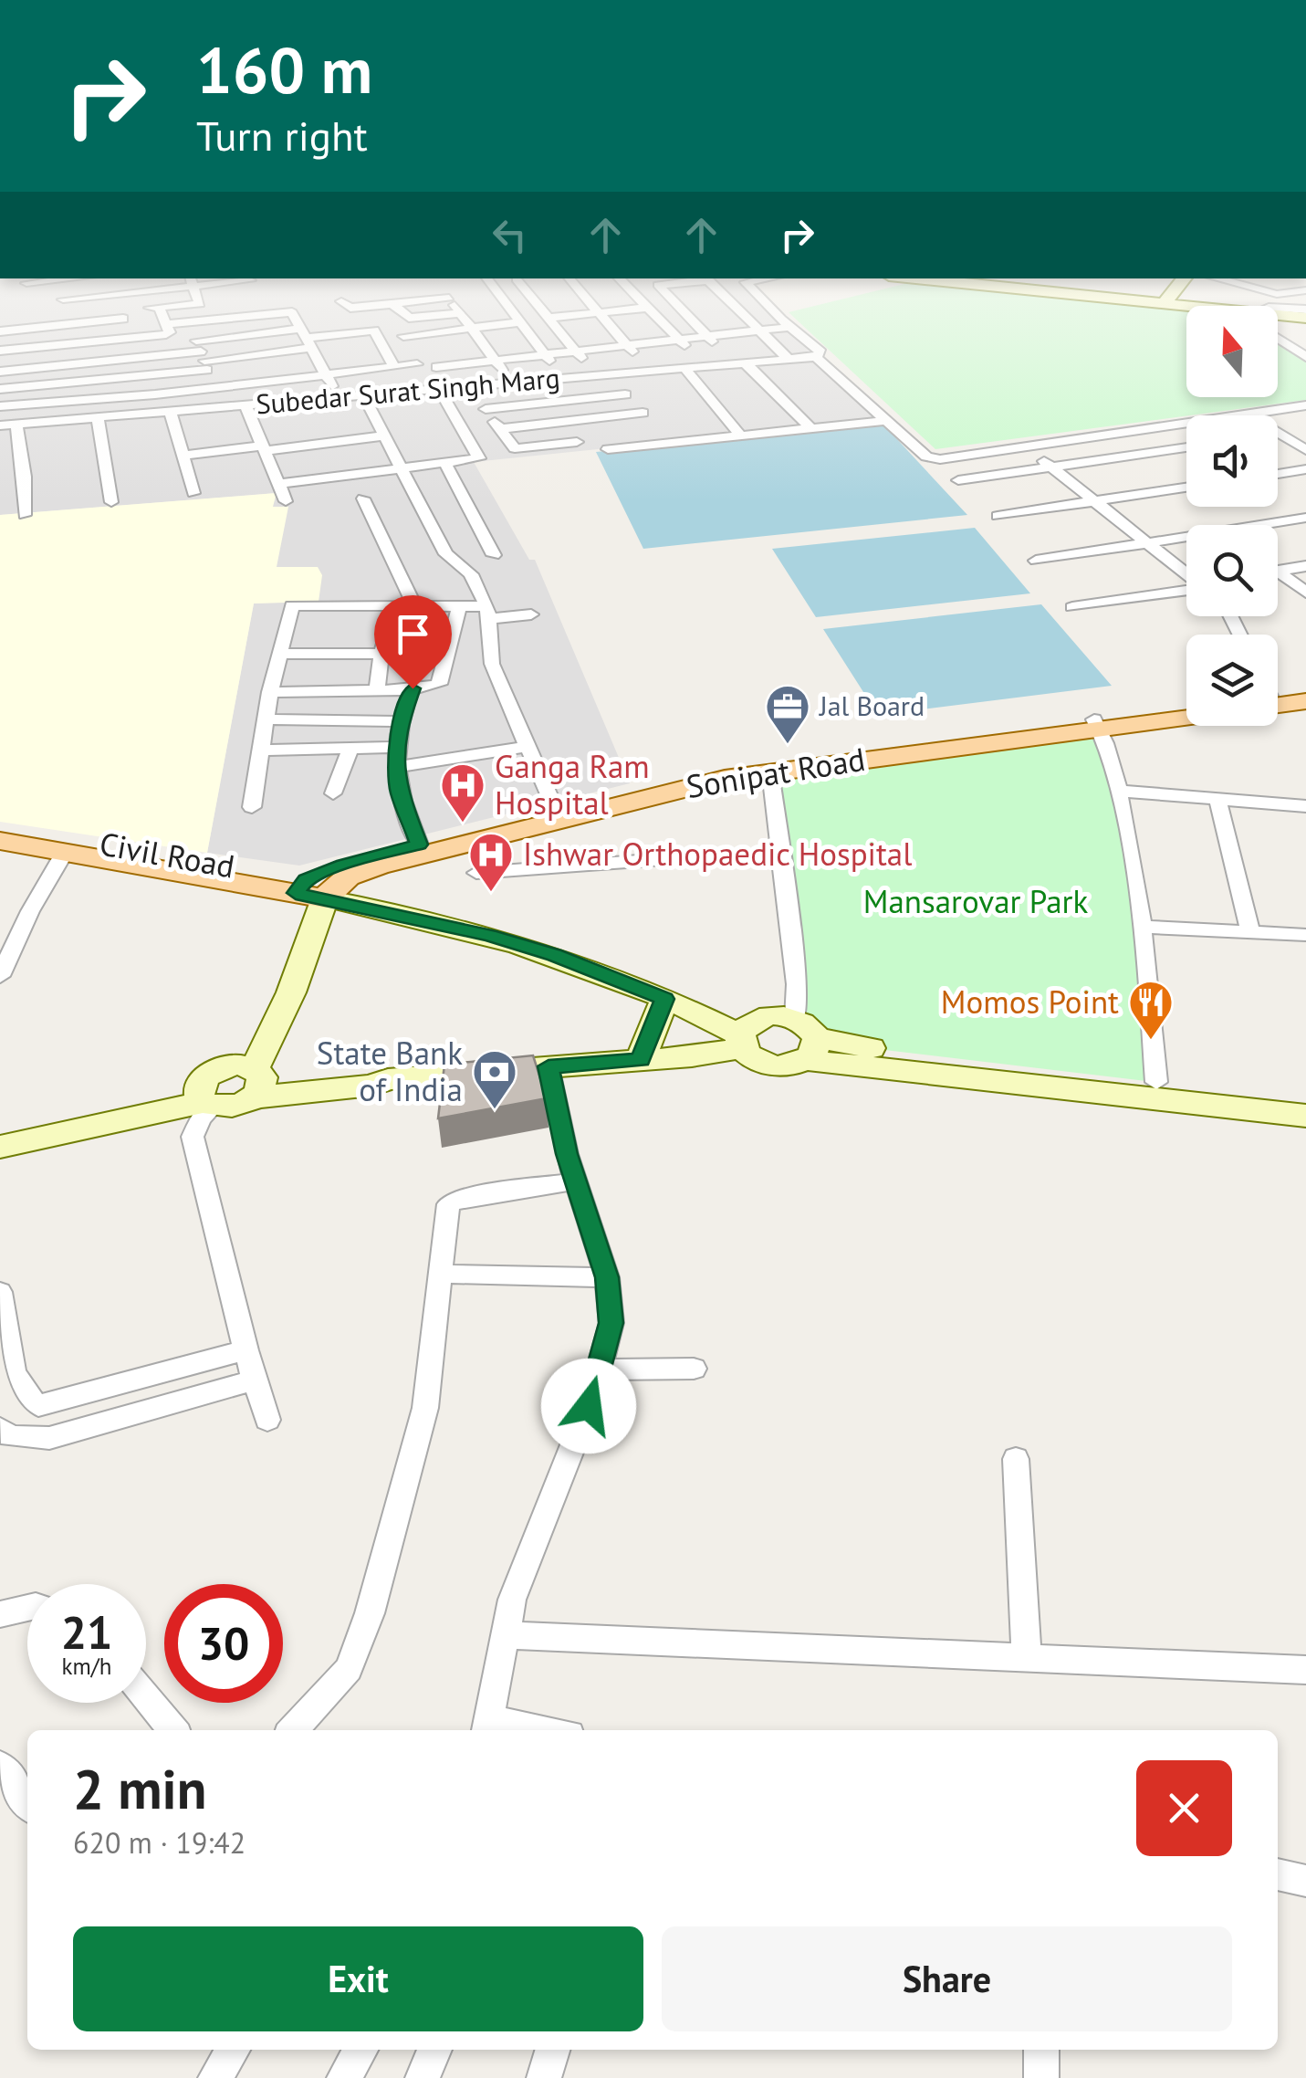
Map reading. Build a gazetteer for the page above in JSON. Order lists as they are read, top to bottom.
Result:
{
  "streets": {
    "main road": ["Sonipat Road", "Civil Road"],
    "street": ["Subedar Surat Singh Marg"]
  },
  "crossings": [
    ["Sonipat Road", "Civil Road"]
  ],
  "parks": ["Mansarovar Park"],
  "places": {
    "office": ["Jal Board"],
    "hospital": ["Ganga Ram Hospital", "Ishwar Orthopaedic Hospital"],
    "restaurant": ["Momos Point"],
    "bank": ["State Bank of India"]
  },
  "north": "top",
  "page": {
    "turn": ["160 m", "Turn right"],
    "speed": "21 km/h",
    "limit": "30",
    "heading": ["2 min", "620 m · 19:42"],
    "buttons": ["Exit", "Share"]
  }
}
